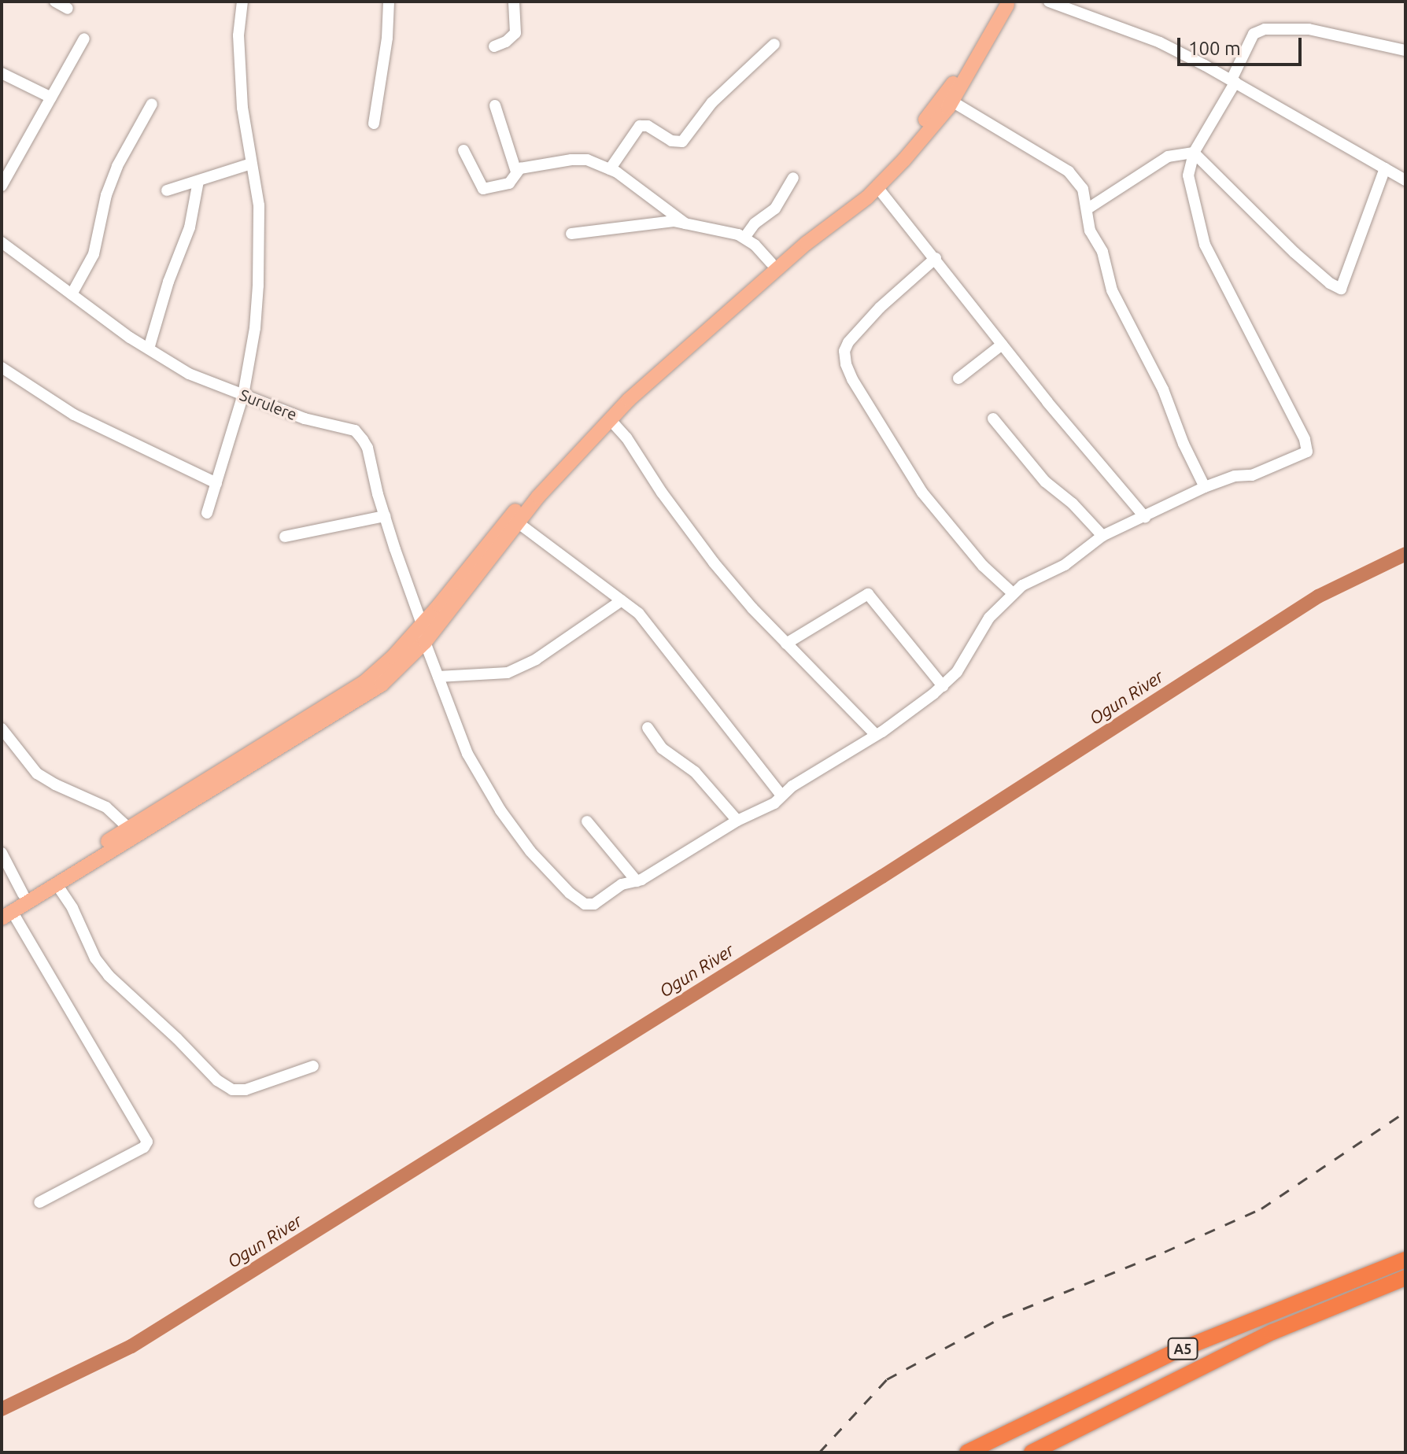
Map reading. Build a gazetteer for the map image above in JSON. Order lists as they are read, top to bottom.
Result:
{
  "streets": {
    "highway": ["A5"],
    "street": ["Surulere"]
  },
  "water": ["Ogun River"],
  "scale_bar": "100 m"
}
